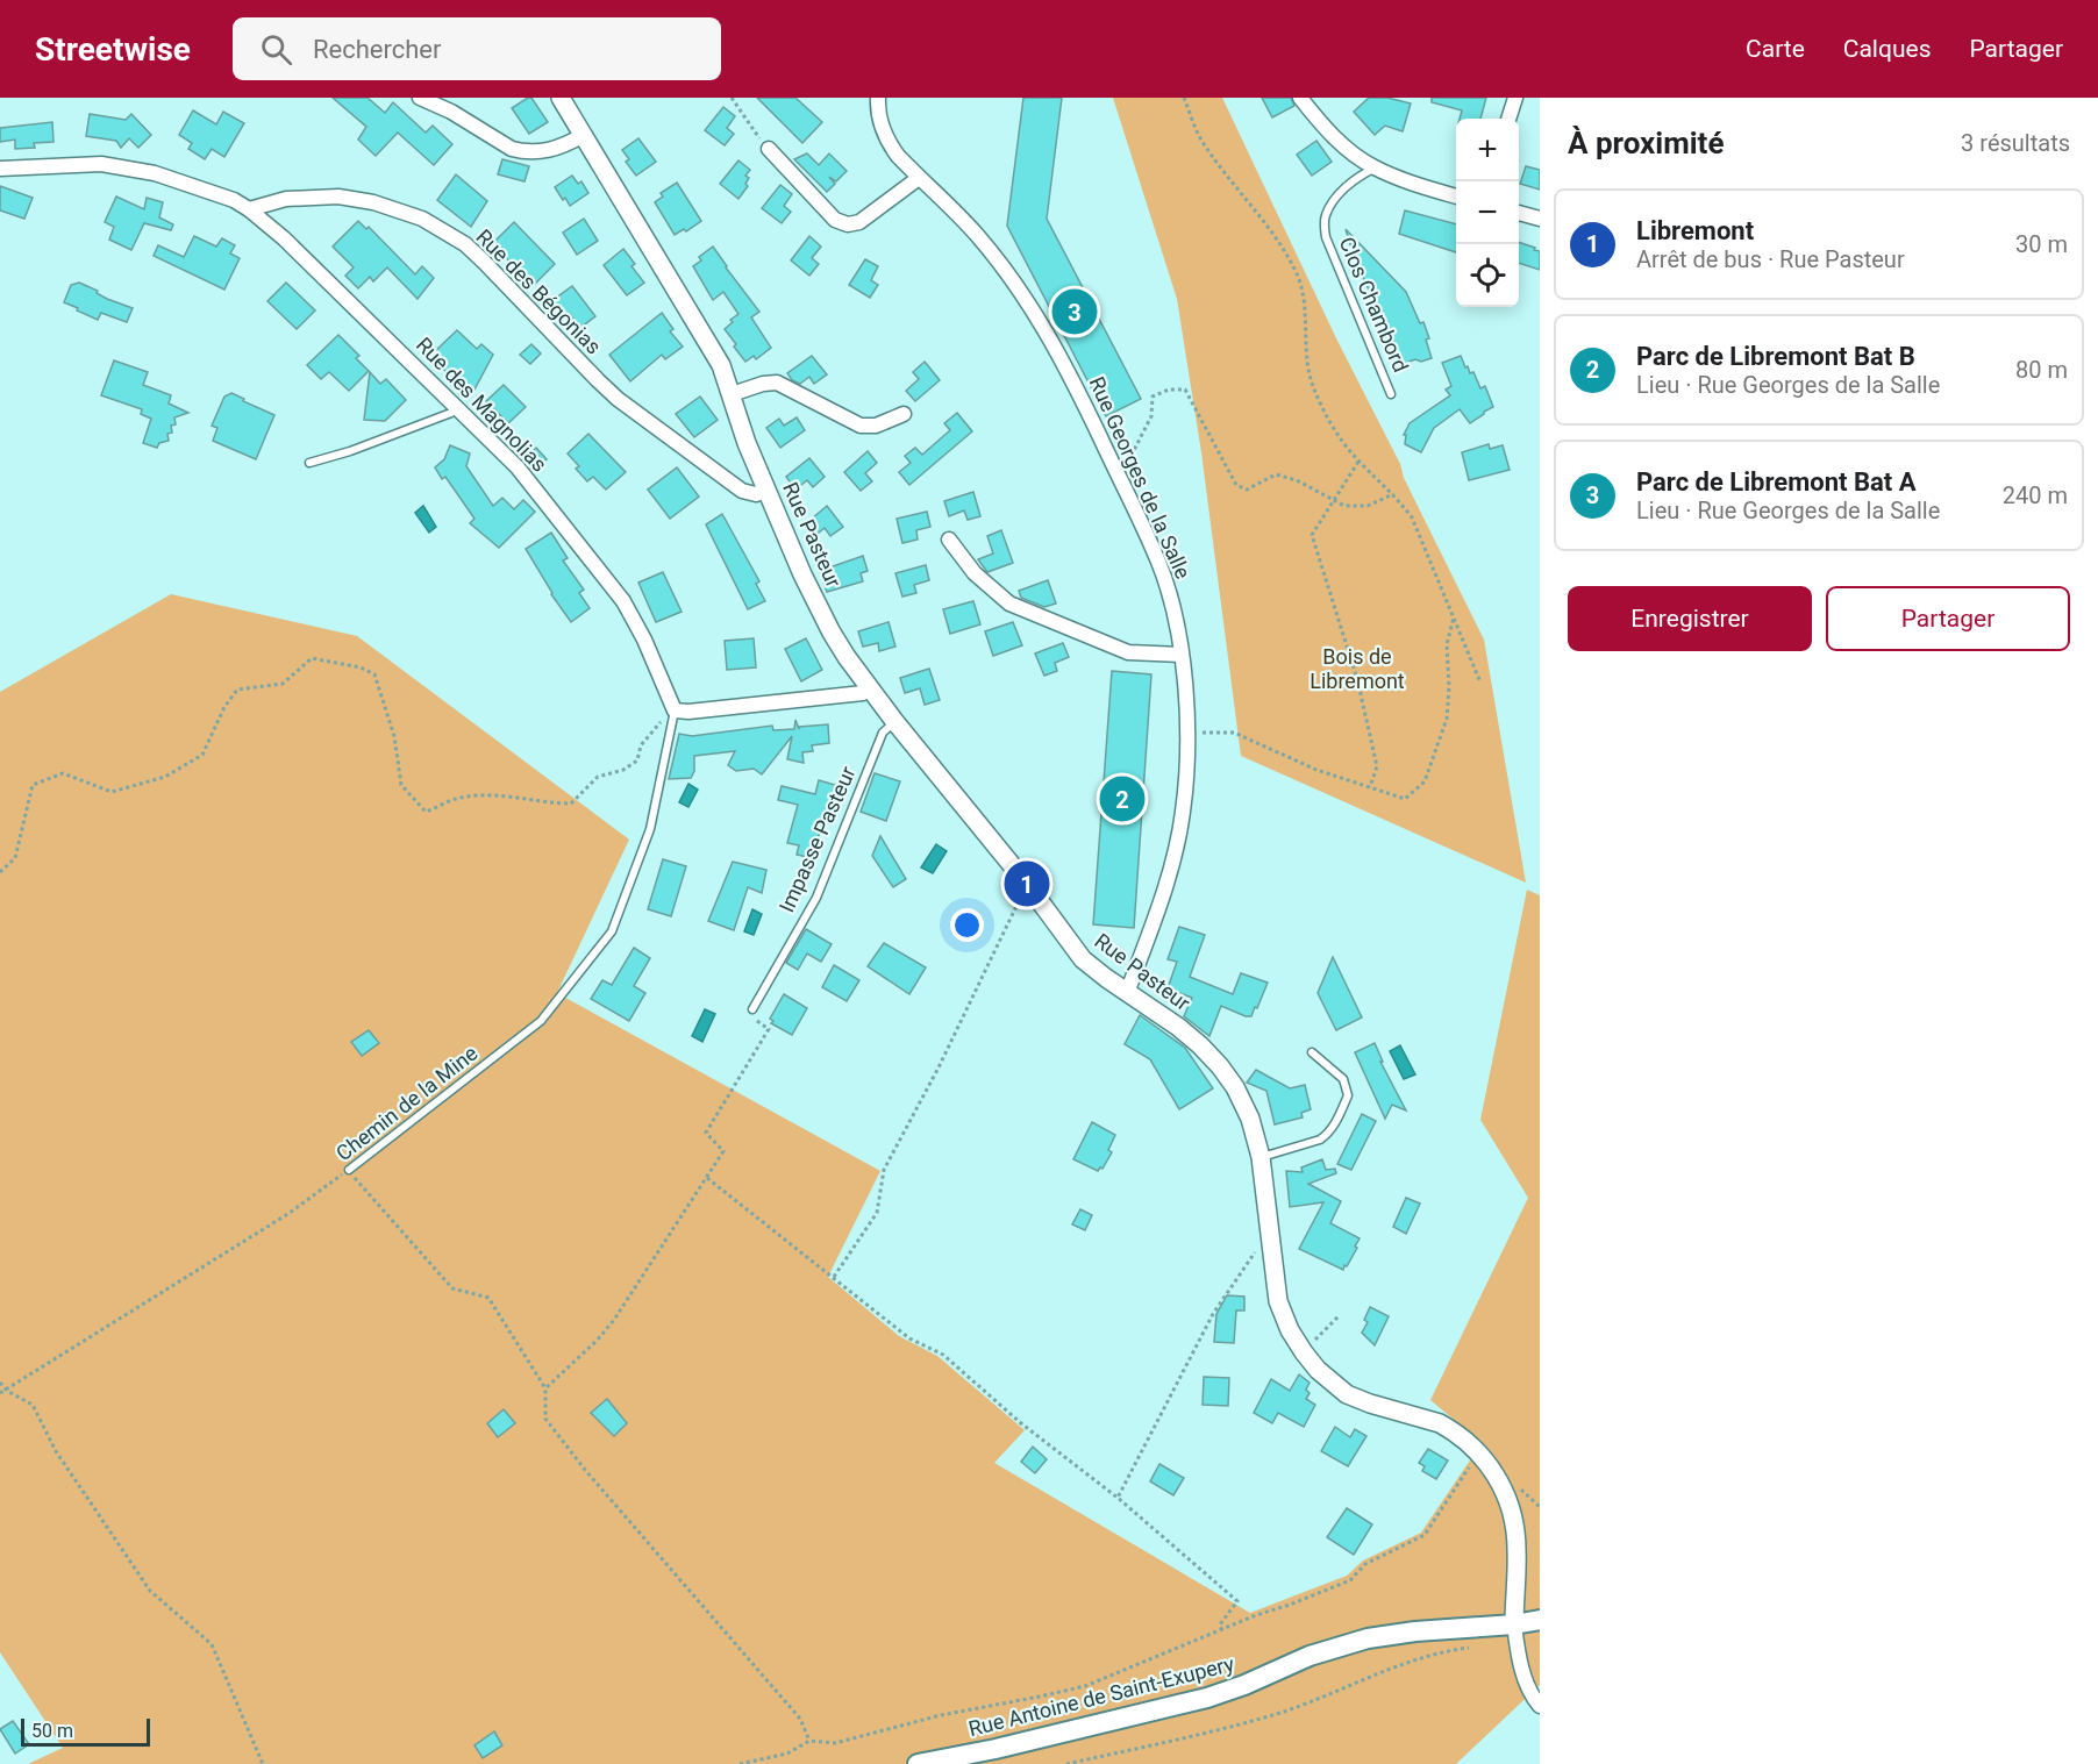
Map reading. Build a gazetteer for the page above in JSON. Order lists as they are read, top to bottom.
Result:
{
  "streets": {
    "main road": ["Rue Antoine de Saint-Exupery"],
    "street": [
      "Rue des Bégonias",
      "Rue des Magnolias",
      "Rue Georges de la Salle",
      "Rue Pasteur"
    ],
    "lane": ["Clos Chambord", "Impasse Pasteur", "Chemin de la Mine"]
  },
  "crossings": [
    ["Rue des Bégonias", "Rue des Magnolias"],
    ["Rue des Bégonias", "Rue Pasteur"],
    ["Rue des Magnolias", "Chemin de la Mine"],
    ["Rue Georges de la Salle", "Rue Pasteur"],
    ["Rue Pasteur", "Impasse Pasteur"],
    ["Rue Pasteur", "Rue Antoine de Saint-Exupery"]
  ],
  "parks": ["Bois de Libremont"],
  "scale_bar": "50 m",
  "page": {
    "header": "Streetwise",
    "search": "Rechercher",
    "nav": ["Carte", "Calques", "Partager"],
    "heading": ["À proximité", "3 résultats"],
    "map_buttons": ["+", "−"],
    "list": [
      {
        "mark": "1",
        "name": "Libremont",
        "note": "Arrêt de bus · Rue Pasteur",
        "value": "30 m"
      },
      {
        "mark": "2",
        "name": "Parc de Libremont Bat B",
        "note": "Lieu · Rue Georges de la Salle",
        "value": "80 m"
      },
      {
        "mark": "3",
        "name": "Parc de Libremont Bat A",
        "note": "Lieu · Rue Georges de la Salle",
        "value": "240 m"
      }
    ],
    "pins": ["3", "2", "1"],
    "buttons": ["Enregistrer", "Partager"],
    "scale": "50 m"
  }
}
